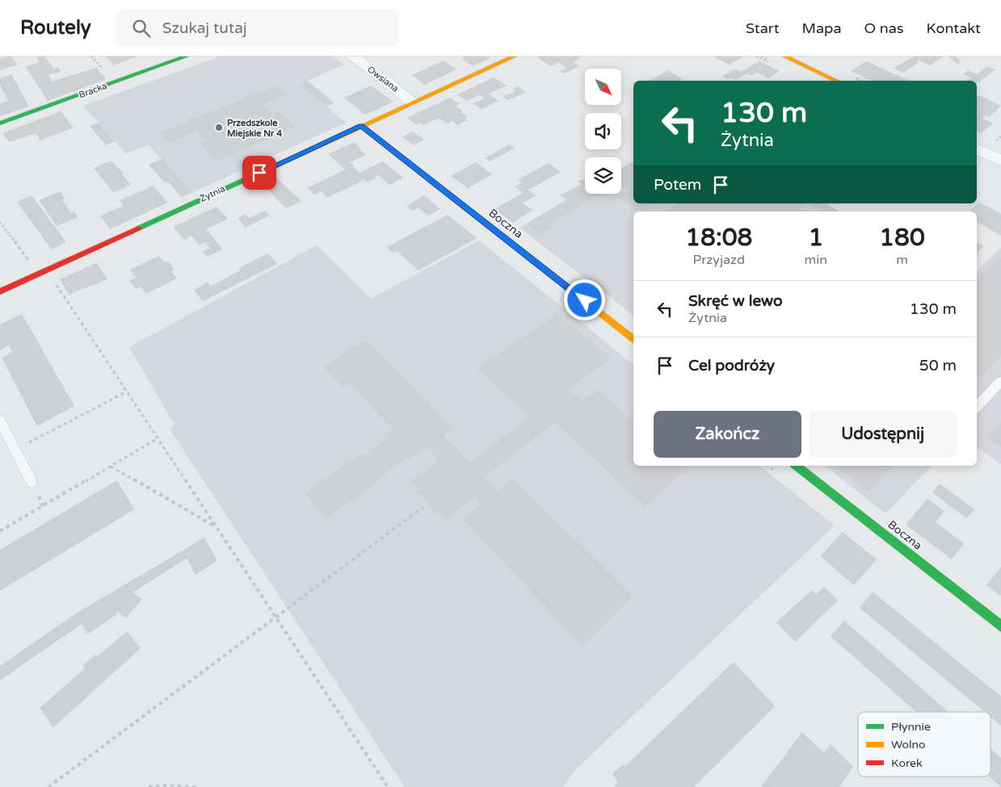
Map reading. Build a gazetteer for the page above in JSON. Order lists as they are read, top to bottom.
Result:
{
  "streets": {
    "street": [
      "Owsiana",
      "Bracka",
      "Żytnia",
      "Boczna"
    ]
  },
  "crossings": [
    ["Owsiana", "Żytnia"],
    ["Żytnia", "Boczna"]
  ],
  "places": ["Przedszkole Miejskie Nr 4"],
  "legend": ["Płynnie", "Wolno", "Korek"],
  "north": "bottom right",
  "page": {
    "header": "Routely",
    "search": "Szukaj tutaj",
    "nav": [
      "Start",
      "Mapa",
      "O nas",
      "Kontakt"
    ],
    "turn": ["130 m", "Żytnia"],
    "then": "Potem",
    "eta": [
      "18:08",
      "Przyjazd",
      "1",
      "min",
      "180",
      "m"
    ],
    "list": [
      {
        "name": "Skręć w lewo",
        "note": "Żytnia",
        "value": "130 m"
      },
      {
        "name": "Cel podróży",
        "value": "50 m"
      }
    ],
    "buttons": ["Zakończ", "Udostępnij"]
  }
}
